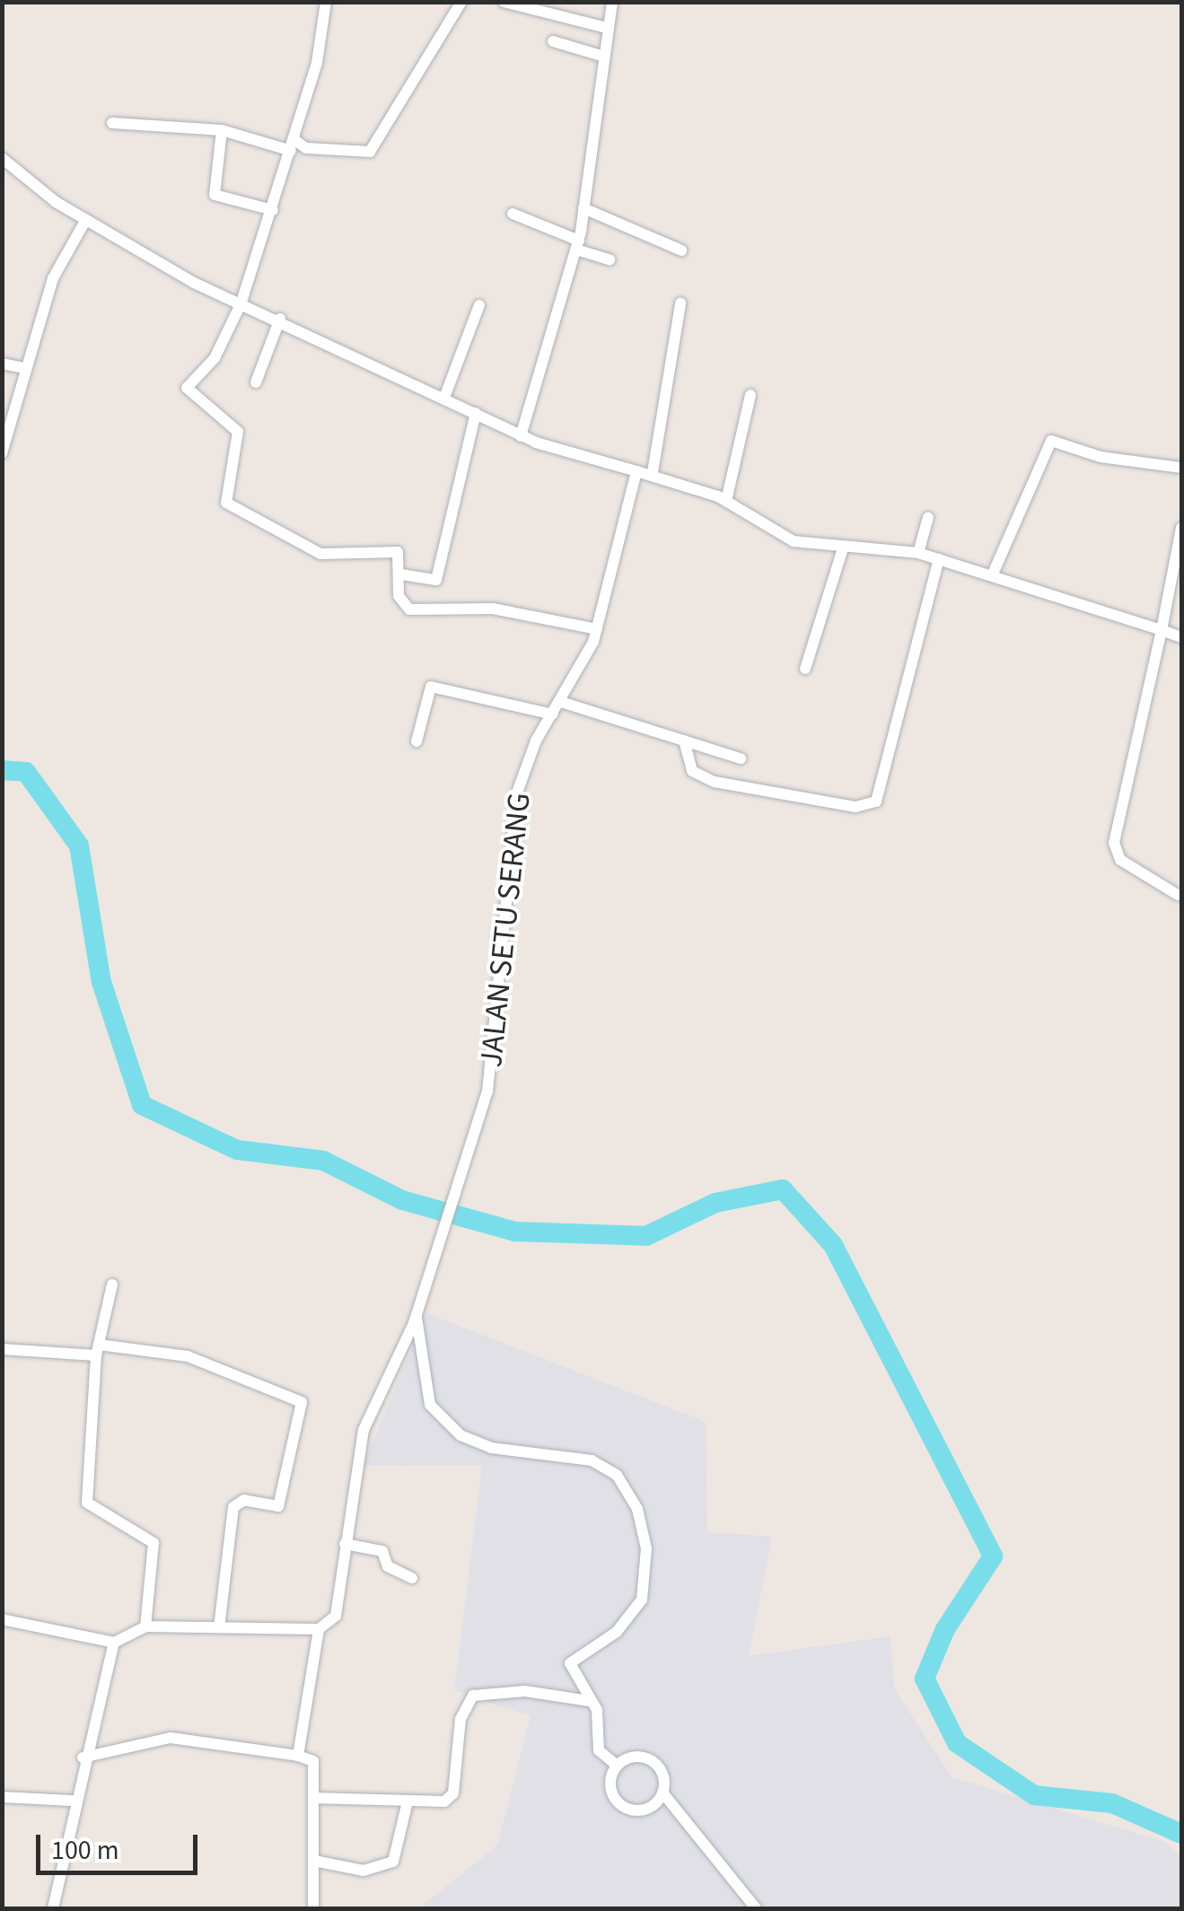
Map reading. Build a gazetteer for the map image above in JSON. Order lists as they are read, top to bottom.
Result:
{
  "streets": {
    "street": ["JALAN SETU SERANG"]
  },
  "scale_bar": "100 m"
}
